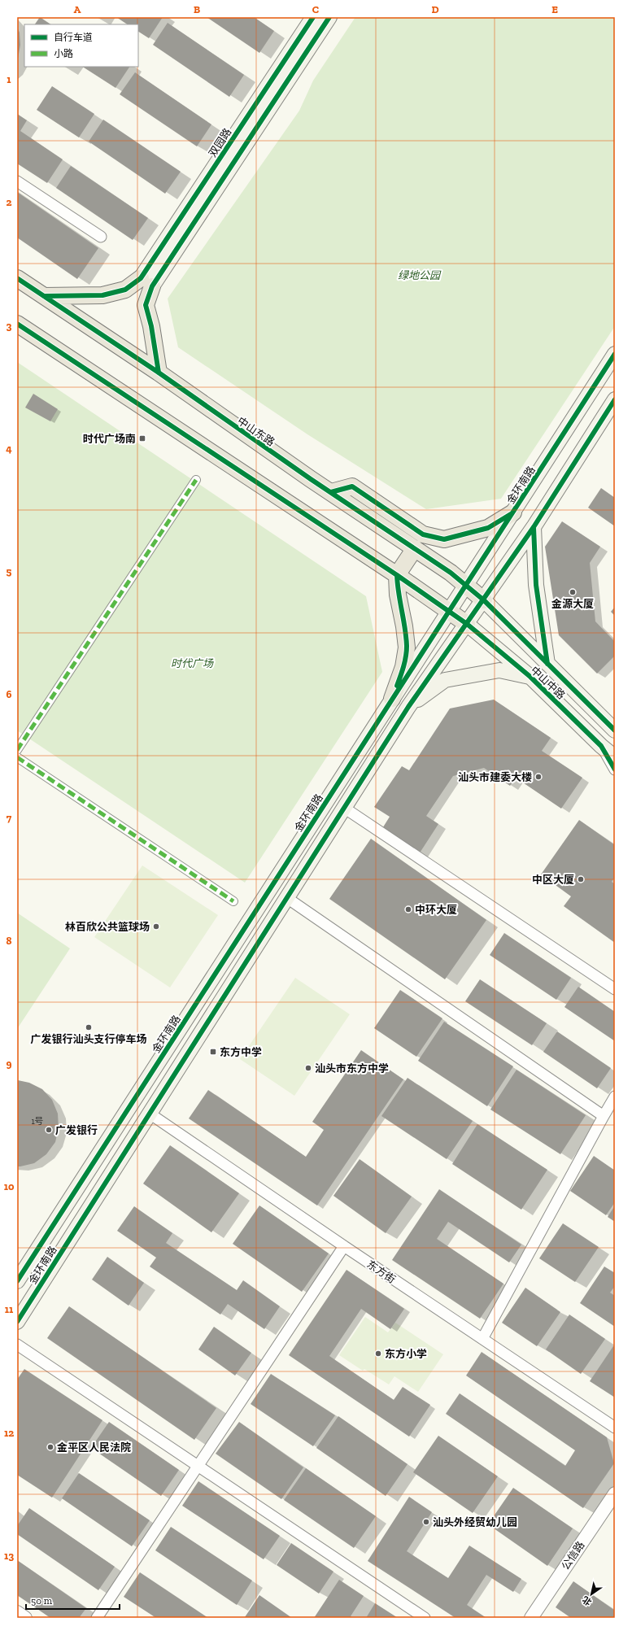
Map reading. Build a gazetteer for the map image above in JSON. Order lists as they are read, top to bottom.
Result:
{
  "streets": {
    "main road": [
      "双园路",
      "中山东路",
      "金环南路",
      "中山中路"
    ],
    "street": ["东方街", "公信路"]
  },
  "crossings": [
    ["中山东路", "金环南路"],
    ["中山东路", "中山中路"],
    ["金环南路", "中山中路"],
    ["金环南路", "东方街"]
  ],
  "parks": ["绿地公园", "时代广场"],
  "places": {
    "transit": ["时代广场南", "东方中学"],
    "other": [
      "金源大厦",
      "汕头市建委大楼",
      "中区大厦",
      "中环大厦",
      "林百欣公共篮球场",
      "广发银行汕头支行停车场",
      "汕头市东方中学",
      "广发银行",
      "东方小学",
      "金平区人民法院",
      "汕头外经贸幼儿园"
    ]
  },
  "house_numbers": ["1号"],
  "legend": ["自行车道", "小路"],
  "scale_bar": "50 m",
  "north": "bottom left",
  "grid": {
    "columns": [
      "A",
      "B",
      "C",
      "D",
      "E"
    ],
    "rows": [
      "1",
      "2",
      "3",
      "4",
      "5",
      "6",
      "7",
      "8",
      "9",
      "10",
      "11",
      "12",
      "13"
    ]
  }
}
